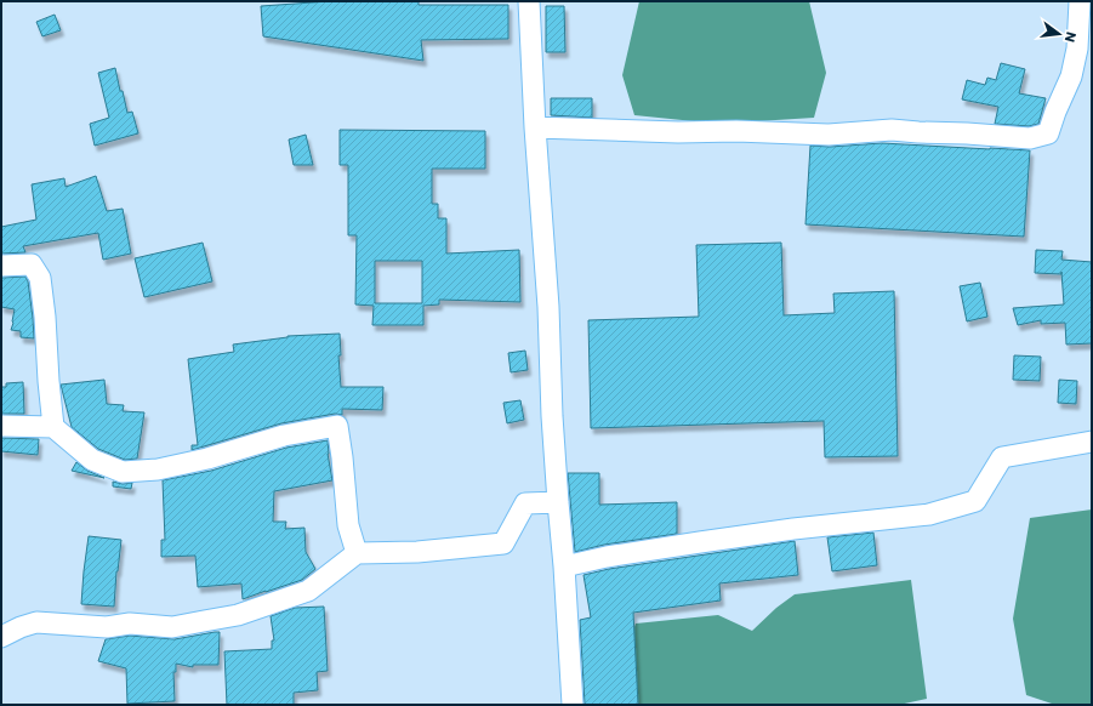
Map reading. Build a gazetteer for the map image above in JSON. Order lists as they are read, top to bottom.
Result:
{
  "north": "right"
}
